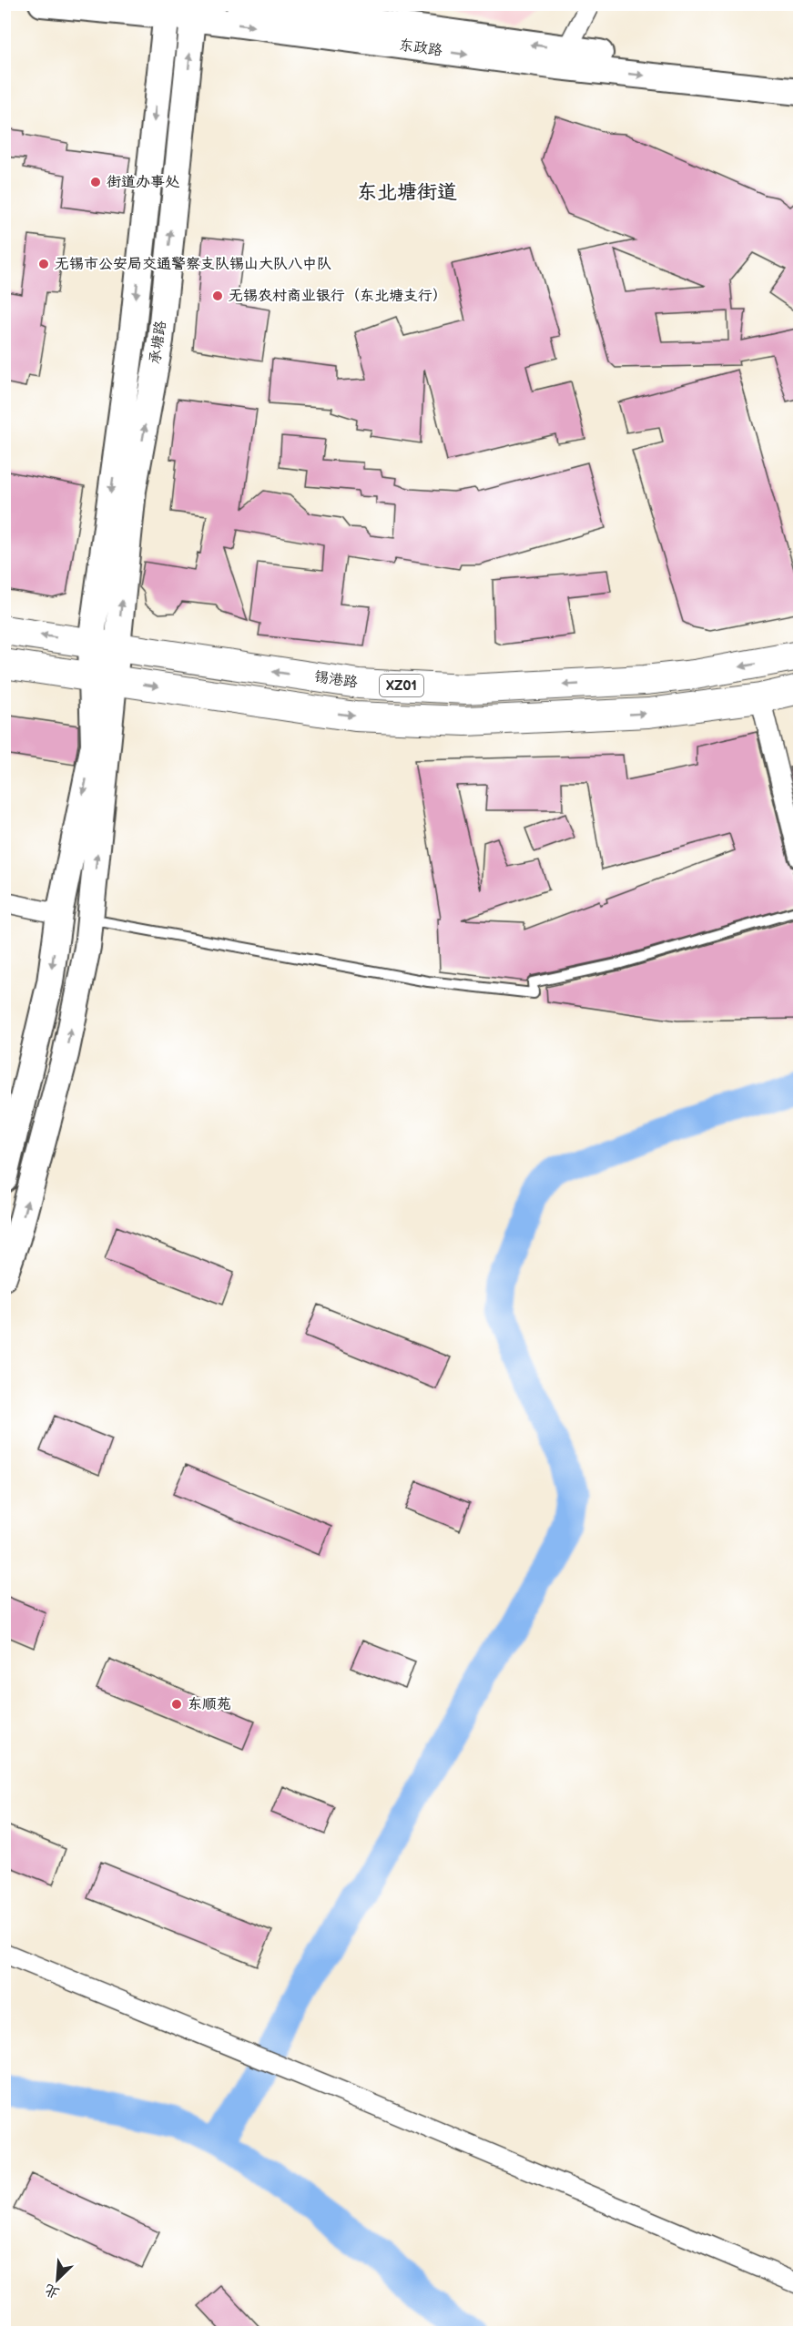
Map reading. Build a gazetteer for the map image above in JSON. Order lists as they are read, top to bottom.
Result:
{
  "streets": {
    "main road": ["锡港路", "XZ01"],
    "street": ["东政路", "承塘路"]
  },
  "crossings": [
    ["东政路", "承塘路"],
    ["承塘路", "锡港路"],
    ["承塘路", "XZ01"]
  ],
  "districts": ["东北塘街道"],
  "places": [
    "街道办事处",
    "无锡市公安局交通警察支队锡山大队八中队",
    "无锡农村商业银行（东北塘支行）",
    "东顺苑"
  ],
  "north": "bottom left"
}
